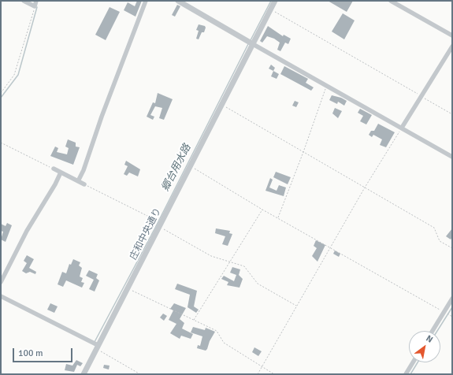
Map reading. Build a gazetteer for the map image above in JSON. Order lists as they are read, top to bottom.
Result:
{
  "streets": {
    "street": ["庄和中央通り"]
  },
  "water": ["郷台用水路"],
  "scale_bar": "100 m",
  "north": "top right"
}
